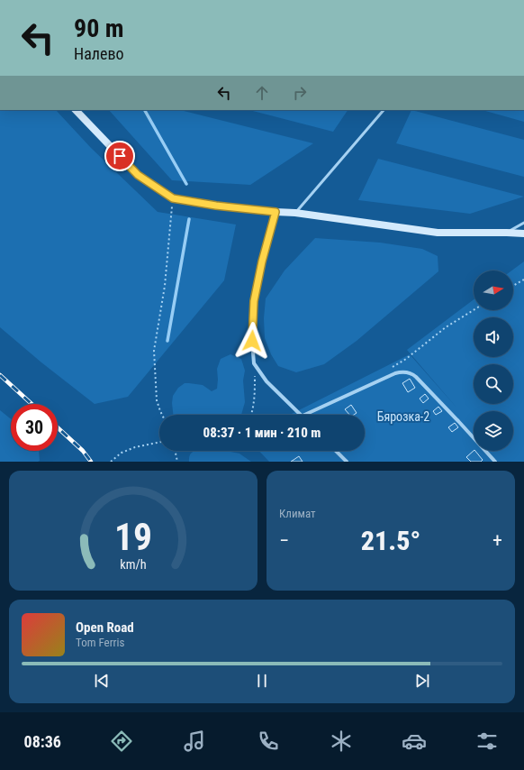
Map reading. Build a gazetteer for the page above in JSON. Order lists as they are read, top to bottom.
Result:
{
  "parks": ["Бярозка-2"],
  "north": "right",
  "page": {
    "turn": ["90 m", "Налево"],
    "limit": "30",
    "trip": "08:37 · 1 мин · 210 m",
    "tile": "Климат",
    "heat": ["−", "21.5°", "+"],
    "song": ["Open Road", "Tom Ferris"],
    "tabs": "08:36",
    "gauge": ["19", "km/h"]
  }
}
